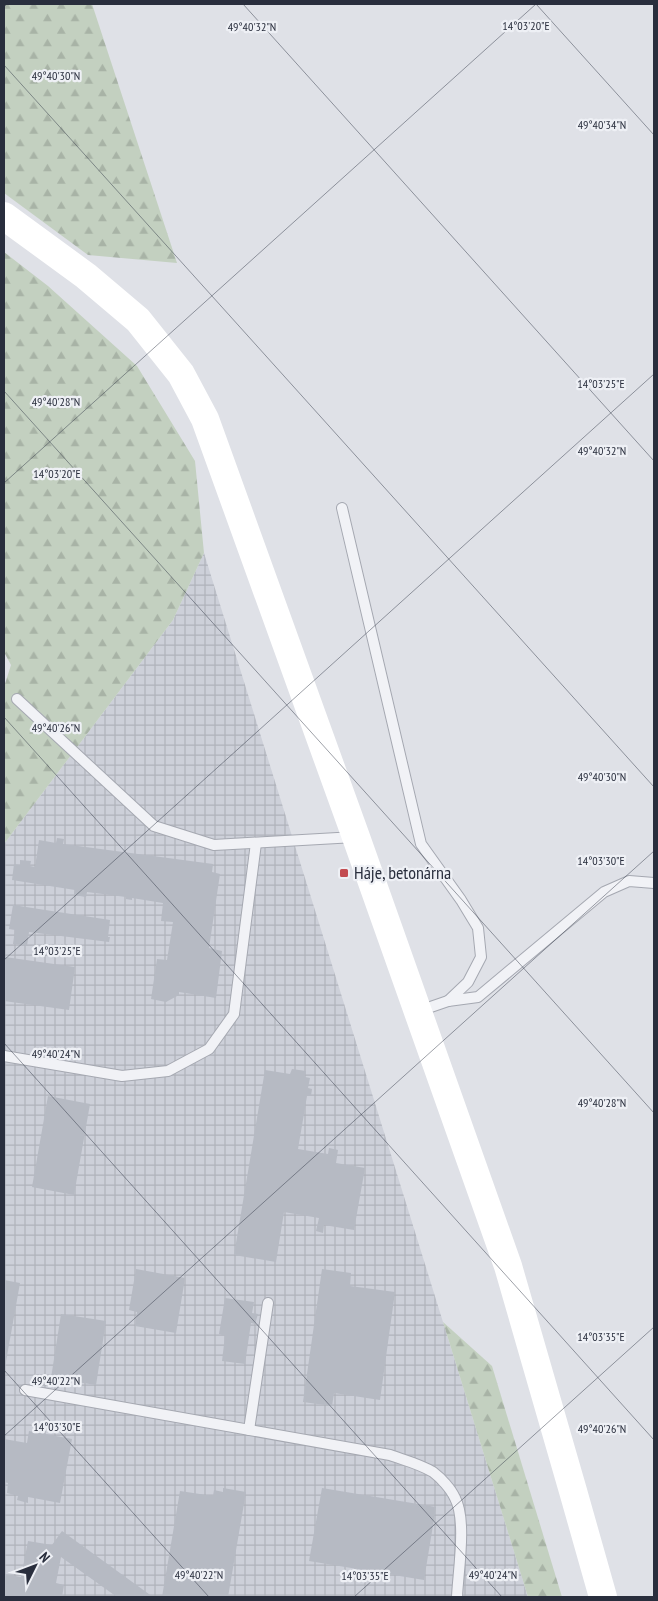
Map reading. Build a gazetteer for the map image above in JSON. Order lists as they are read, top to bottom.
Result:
{
  "places": {
    "transit": ["Háje, betonárna"]
  },
  "north": "top right",
  "coordinates": [
    "14°03'20\"E",
    "49°40'32\"N",
    "49°40'30\"N",
    "49°40'34\"N",
    "14°03'25\"E",
    "49°40'28\"N",
    "49°40'26\"N",
    "14°03'30\"E",
    "49°40'24\"N",
    "14°03'35\"E",
    "49°40'22\"N"
  ]
}
